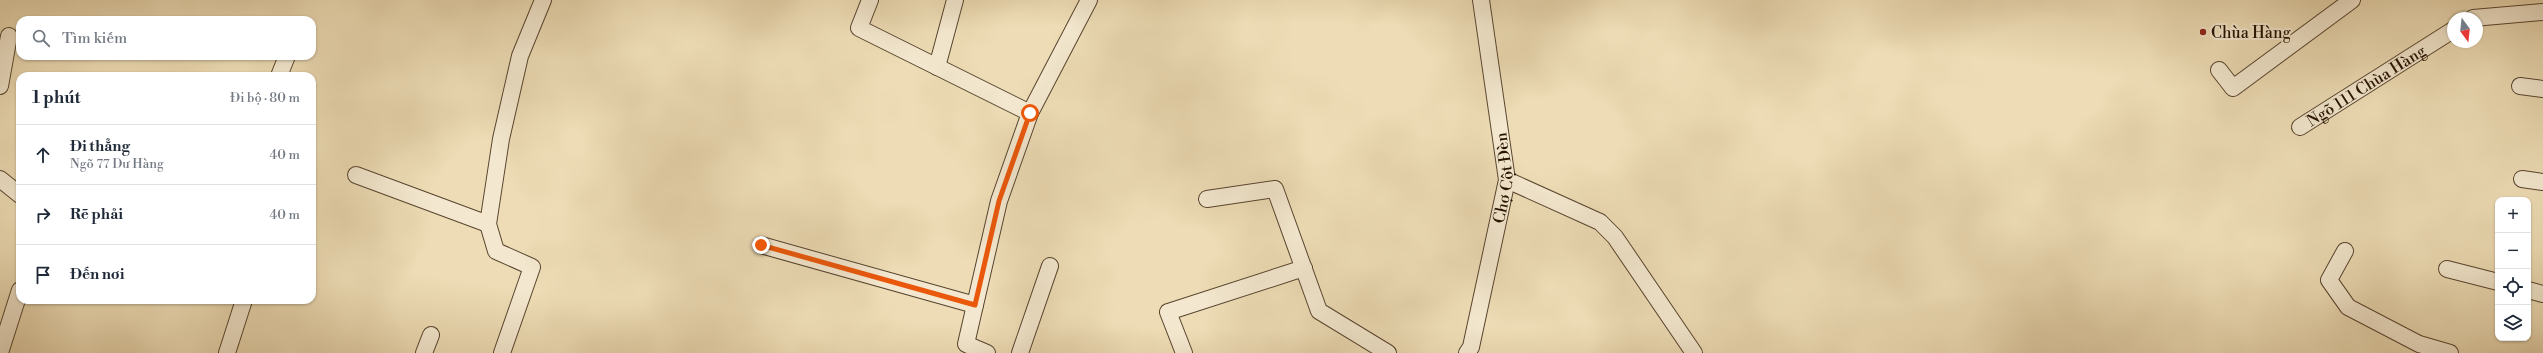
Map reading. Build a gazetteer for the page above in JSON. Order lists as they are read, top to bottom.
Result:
{
  "streets": {
    "lane": ["Ngõ 111 Chùa Hàng", "Chợ Cột Đèn"]
  },
  "places": ["Chùa Hàng"],
  "north": "bottom",
  "page": {
    "search": "Tìm kiếm",
    "heading": ["1 phút", "Đi bộ · 80 m"],
    "list": [
      ["Đi thẳng", "Ngõ 77 Dư Hàng", "40 m"],
      ["Rẽ phải", "40 m"],
      "Đến nơi"
    ],
    "map_buttons": ["+", "−"]
  }
}
